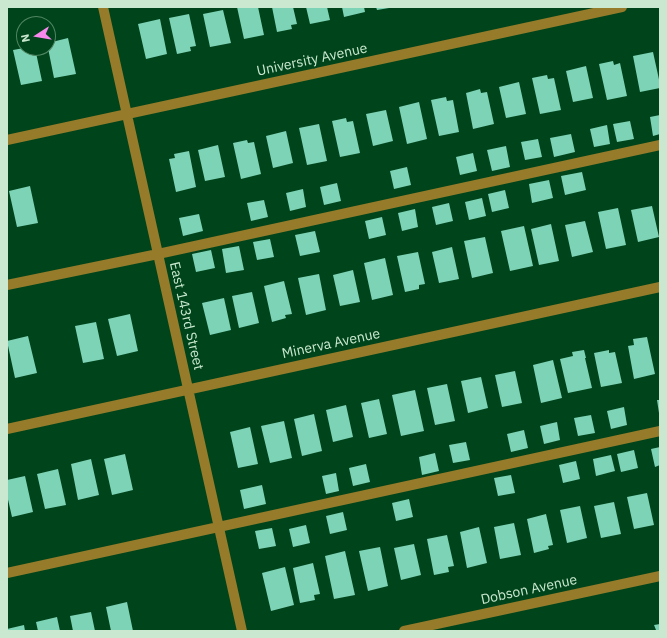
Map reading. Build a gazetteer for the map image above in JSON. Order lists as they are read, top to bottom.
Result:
{
  "streets": {
    "street": [
      "University Avenue",
      "East 143rd Street",
      "Minerva Avenue",
      "Dobson Avenue"
    ]
  },
  "crossings": [
    ["University Avenue", "East 143rd Street"],
    ["East 143rd Street", "Minerva Avenue"]
  ],
  "north": "left"
}
